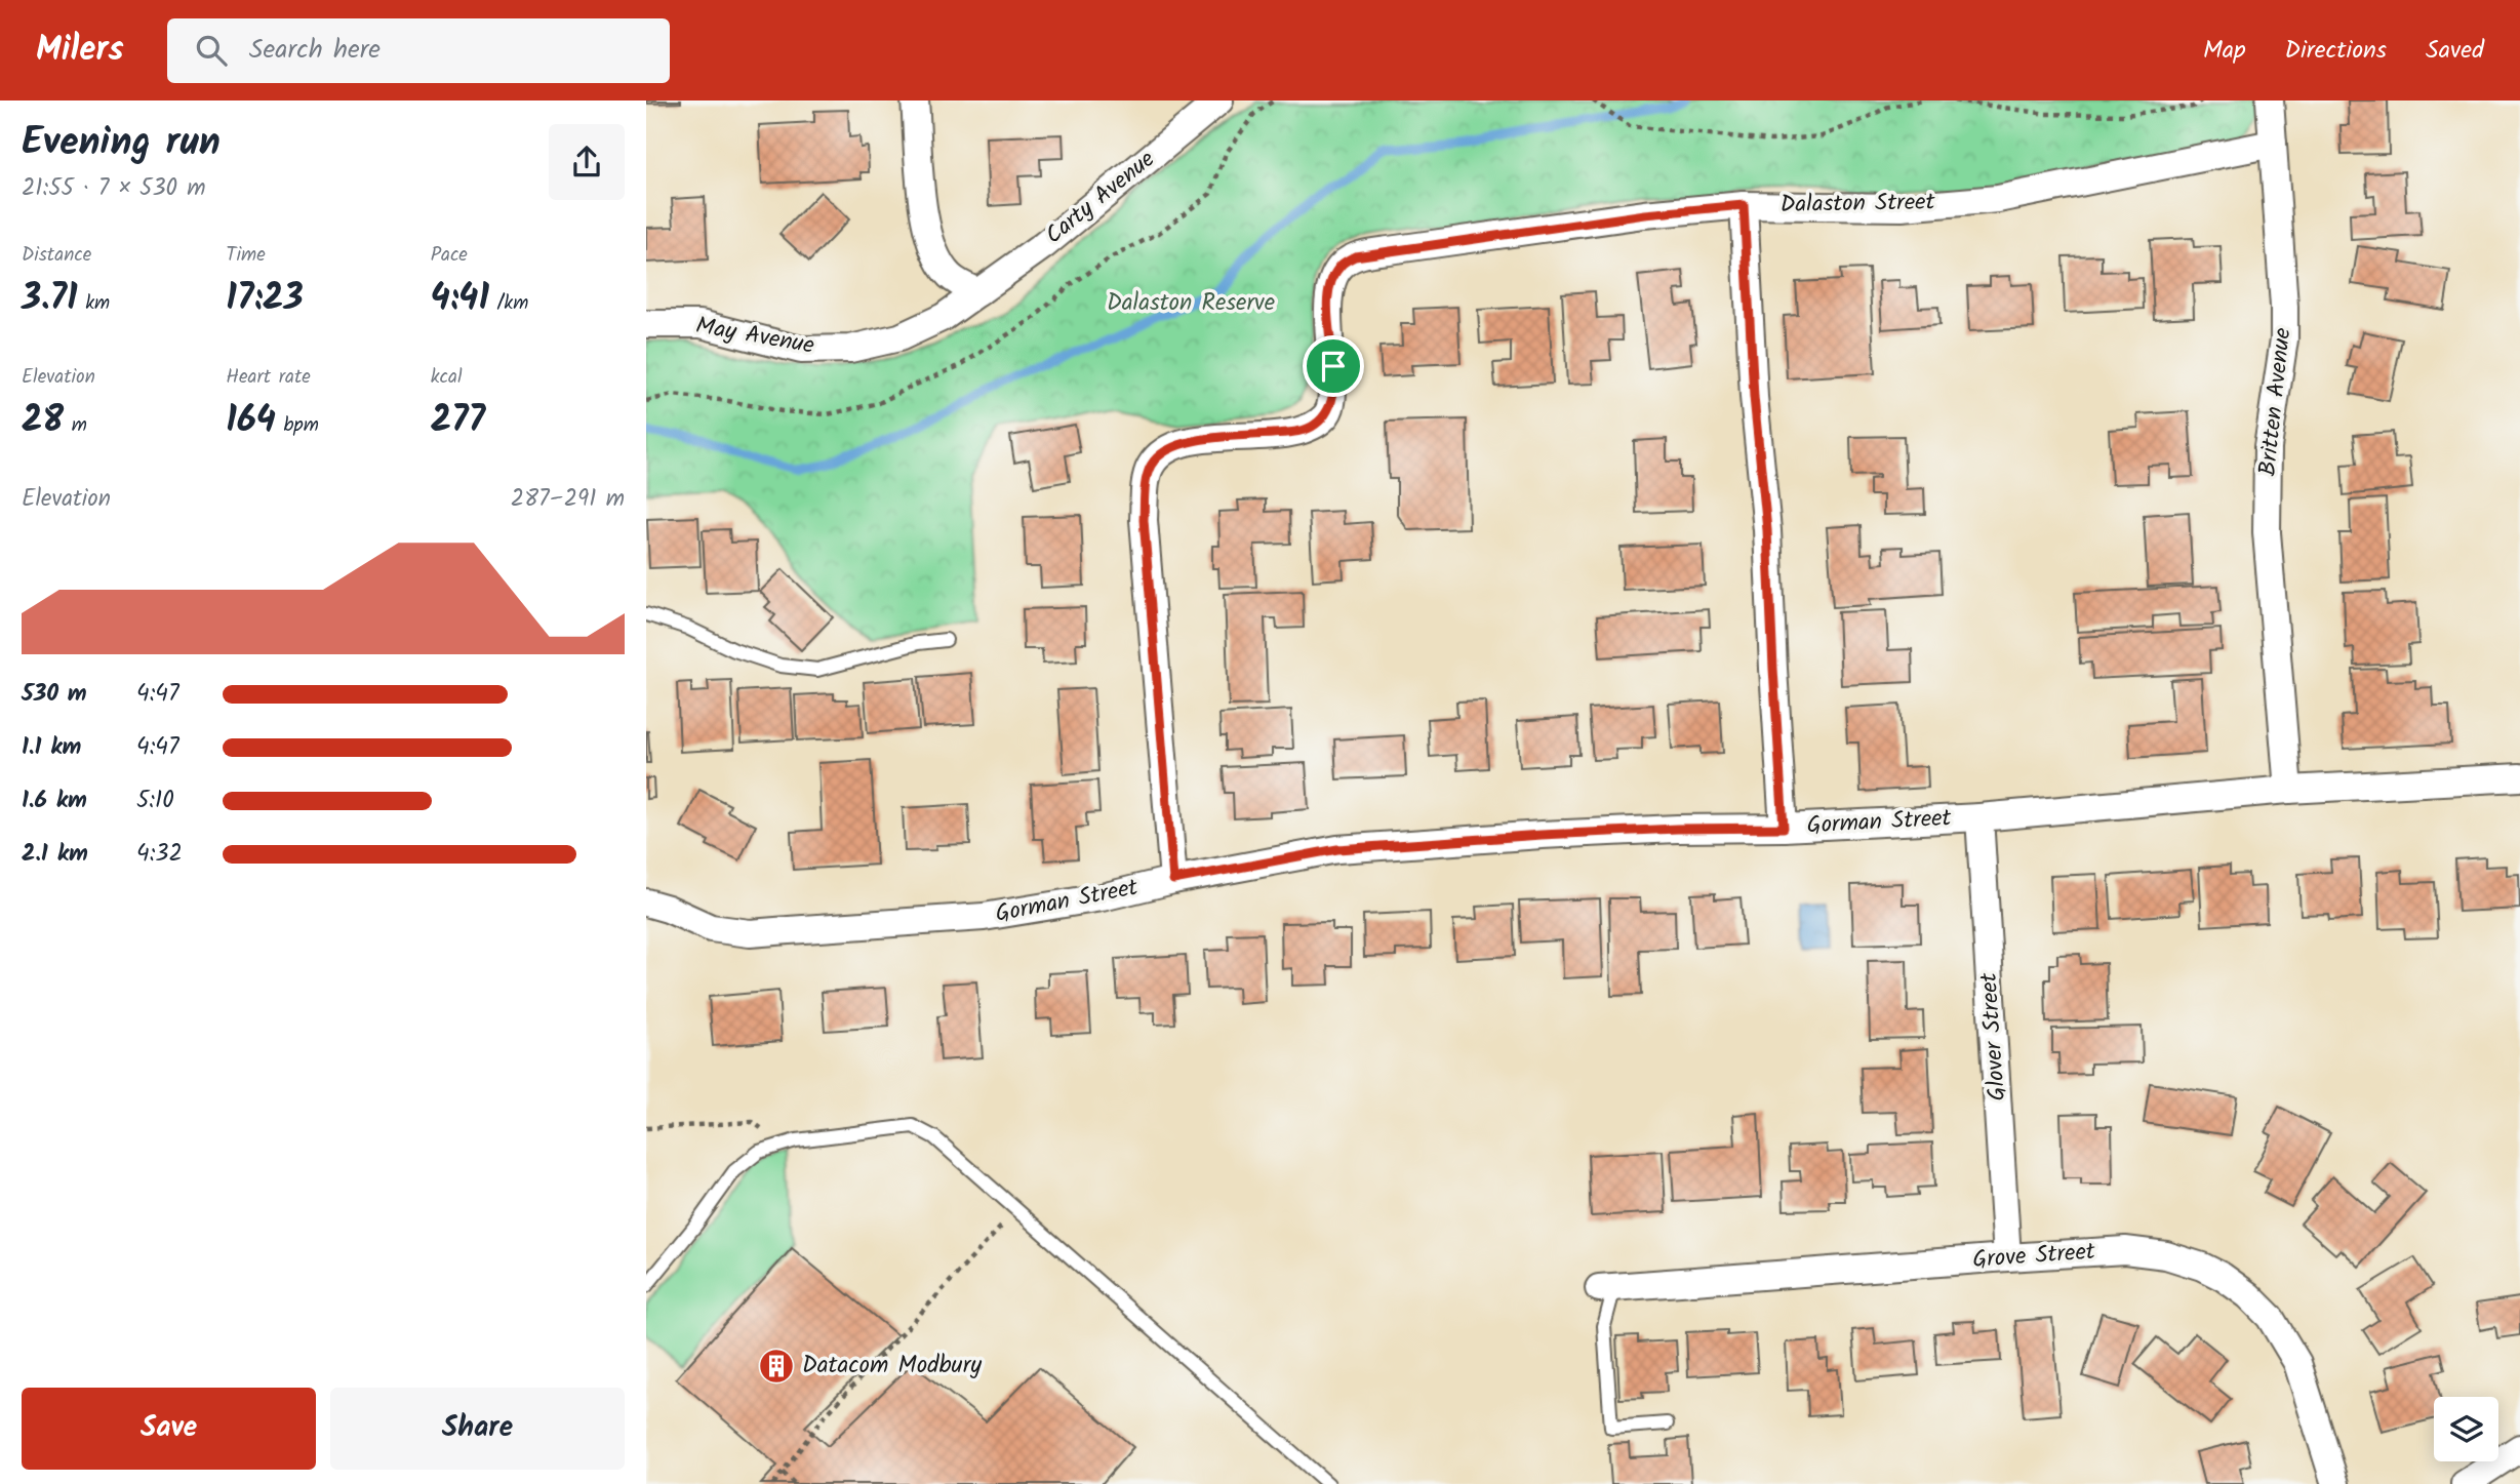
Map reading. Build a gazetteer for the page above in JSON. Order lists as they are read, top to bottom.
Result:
{
  "streets": {
    "street": [
      "Carty Avenue",
      "Dalaston Street",
      "May Avenue",
      "Britten Avenue",
      "Gorman Street",
      "Glover Street",
      "Grove Street"
    ]
  },
  "crossings": [
    ["Carty Avenue", "May Avenue"],
    ["Dalaston Street", "Britten Avenue"],
    ["Dalaston Street", "Gorman Street"],
    ["Britten Avenue", "Gorman Street"],
    ["Gorman Street", "Glover Street"],
    ["Glover Street", "Grove Street"]
  ],
  "parks": ["Dalaston Reserve"],
  "places": {
    "building": ["Datacom Modbury"]
  },
  "page": {
    "header": "Milers",
    "search": "Search here",
    "nav": ["Map", "Directions", "Saved"],
    "heading": ["Evening run", "21:55 · 7 × 530 m"],
    "stats": [
      ["Distance", "3.71 km"],
      ["Time", "17:23"],
      ["Pace", "4:41 /km"],
      ["Elevation", "28 m"],
      ["Heart rate", "164 bpm"],
      ["kcal", "277"]
    ],
    "chart": ["Elevation", "287–291 m"],
    "list": [
      {
        "name": "530 m",
        "note": "4:47"
      },
      {
        "name": "1.1 km",
        "note": "4:47"
      },
      {
        "name": "1.6 km",
        "note": "5:10"
      },
      {
        "name": "2.1 km",
        "note": "4:32"
      }
    ],
    "buttons": ["Save", "Share"]
  }
}
